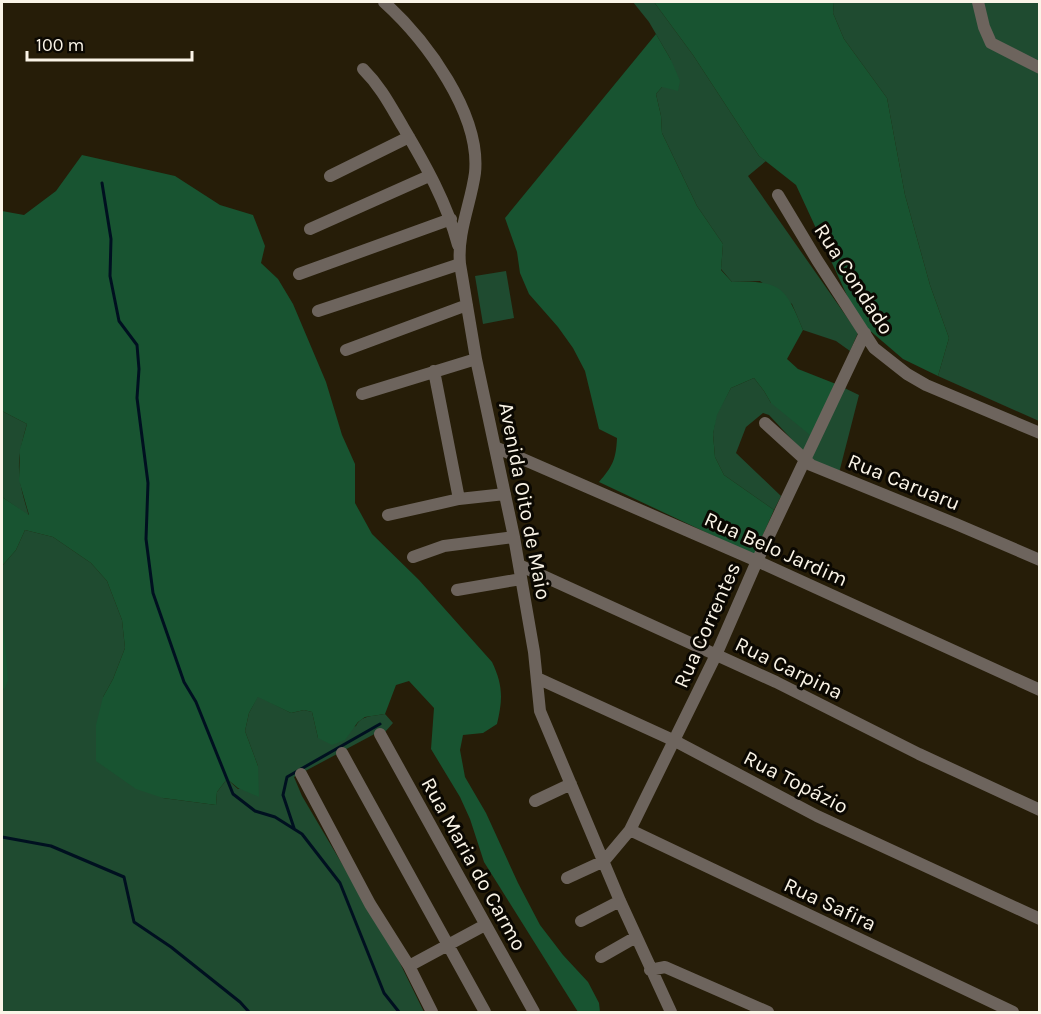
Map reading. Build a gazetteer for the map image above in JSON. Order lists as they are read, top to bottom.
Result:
{
  "streets": {
    "street": [
      "Rua Condado",
      "Rua Caruaru",
      "Avenida Oito de Maio",
      "Rua Belo Jardim",
      "Rua Correntes",
      "Rua Carpina",
      "Rua Topázio",
      "Rua Maria do Carmo",
      "Rua Safira"
    ]
  },
  "crossings": [
    ["Rua Condado", "Rua Correntes"],
    ["Rua Caruaru", "Rua Correntes"],
    ["Avenida Oito de Maio", "Rua Belo Jardim"],
    ["Avenida Oito de Maio", "Rua Correntes"],
    ["Avenida Oito de Maio", "Rua Carpina"],
    ["Avenida Oito de Maio", "Rua Topázio"],
    ["Rua Belo Jardim", "Rua Correntes"],
    ["Rua Correntes", "Rua Carpina"],
    ["Rua Correntes", "Rua Topázio"],
    ["Rua Correntes", "Rua Safira"]
  ],
  "scale_bar": "100 m"
}
